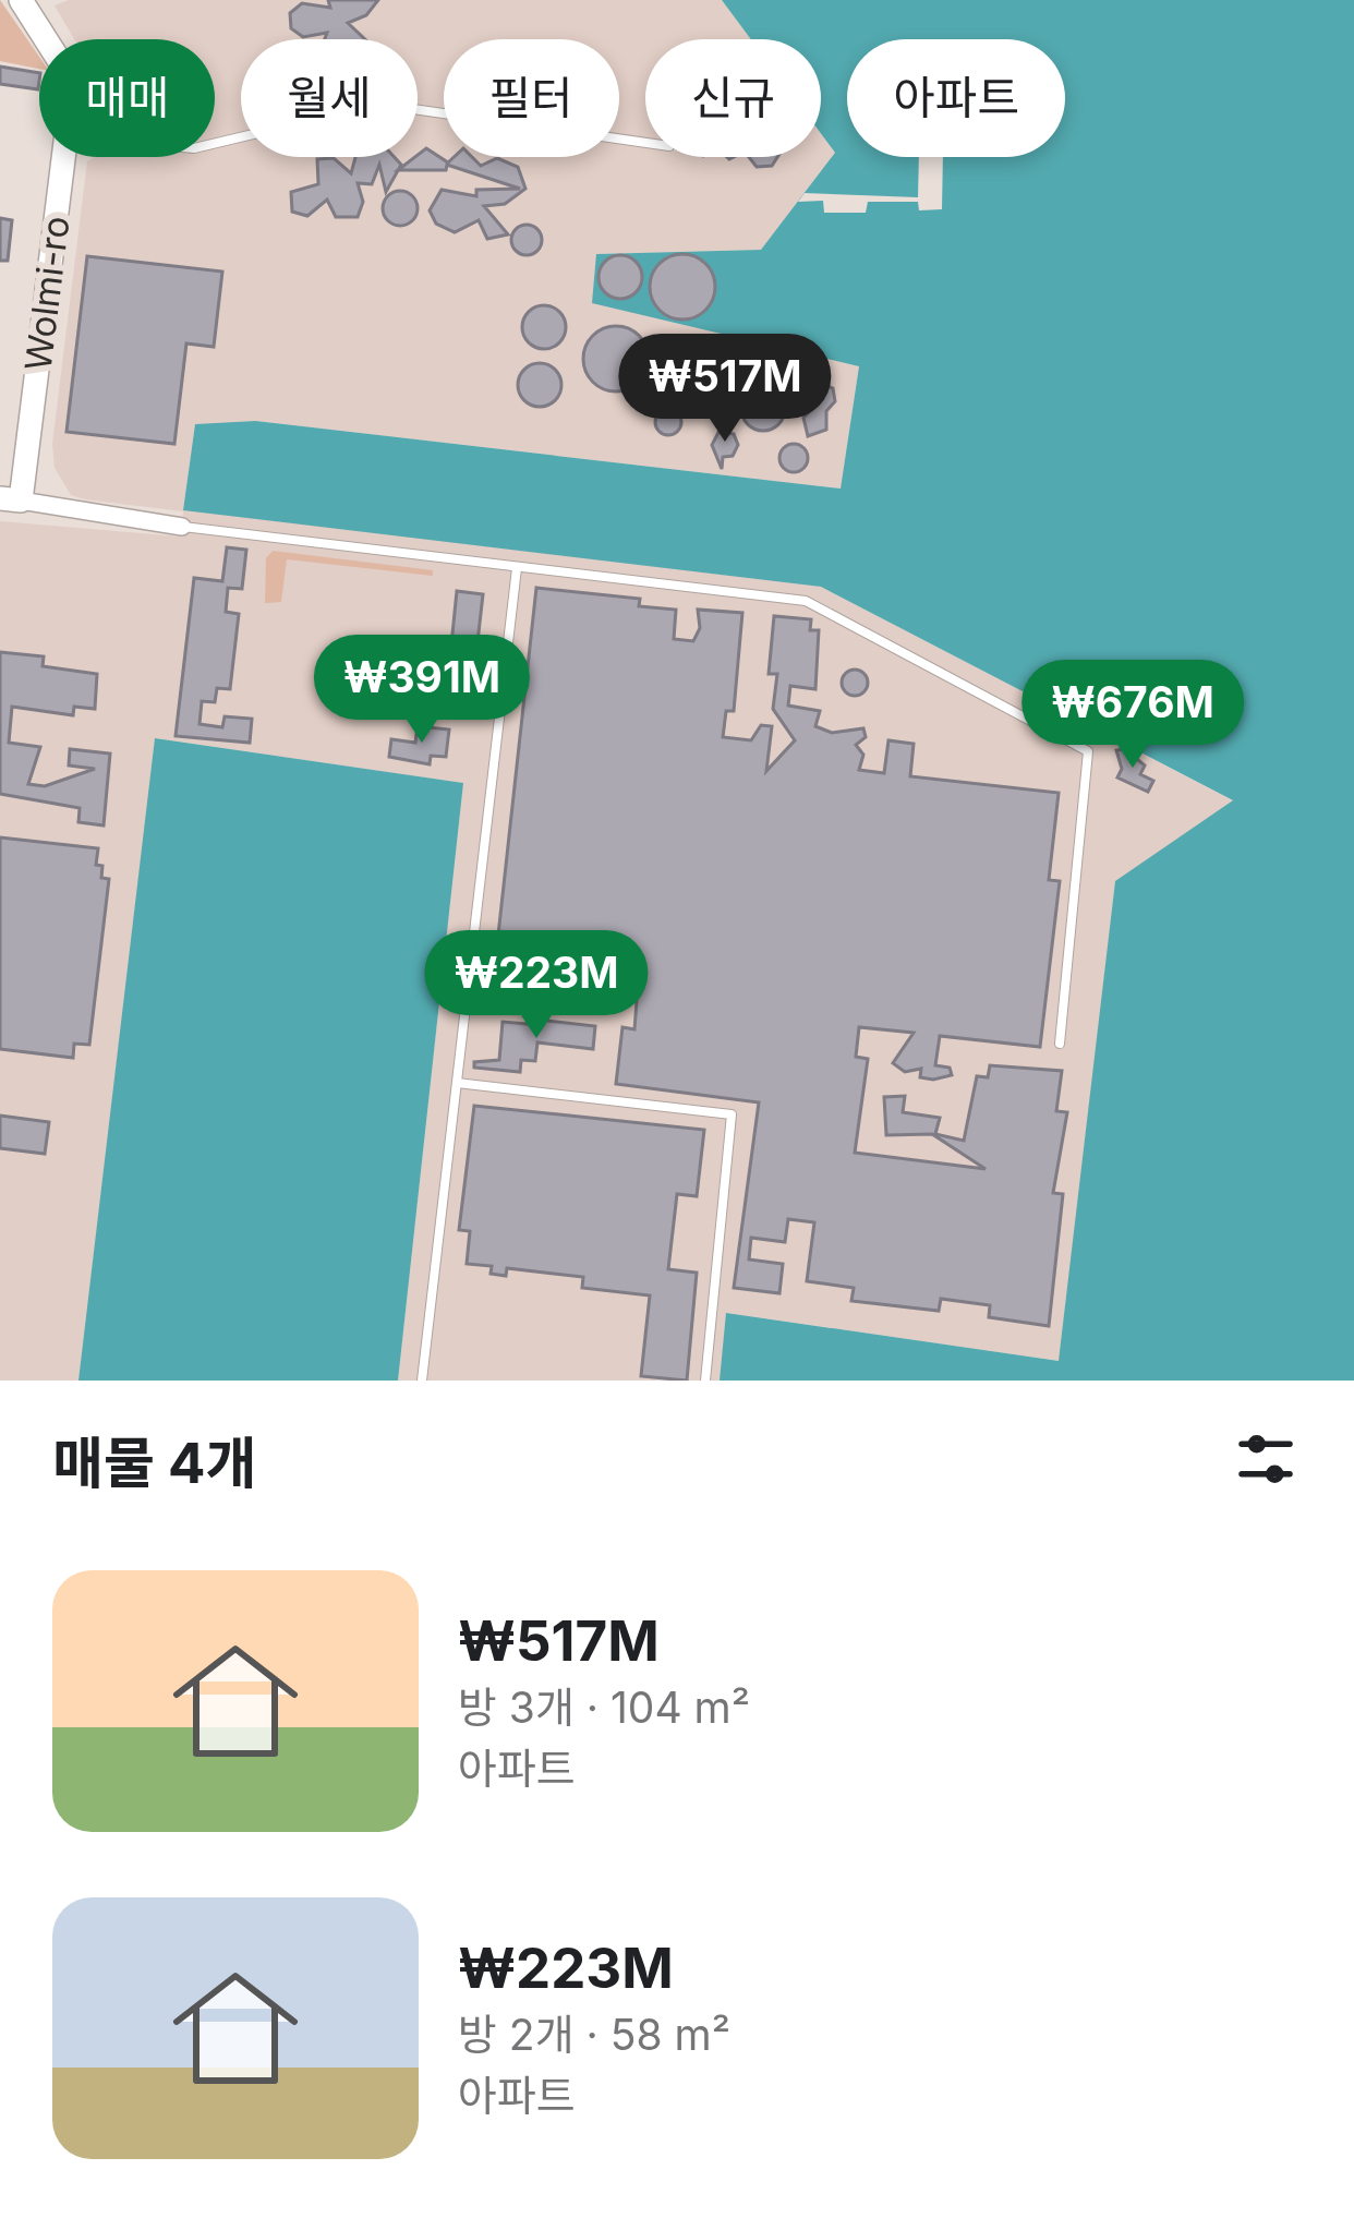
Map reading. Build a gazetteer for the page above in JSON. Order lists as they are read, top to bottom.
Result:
{
  "streets": {
    "main road": ["Wolmi-ro"]
  },
  "page": {
    "chip": [
      "매매",
      "월세",
      "필터",
      "신규",
      "아파트"
    ],
    "price": [
      "₩517M",
      "₩391M",
      "₩676M",
      "₩223M"
    ],
    "heading": "매물 4개",
    "list": [
      {
        "name": "₩517M",
        "note": "방 3개 · 104 m² · 아파트"
      },
      {
        "name": "₩223M",
        "note": "방 2개 · 58 m² · 아파트"
      }
    ]
  }
}
